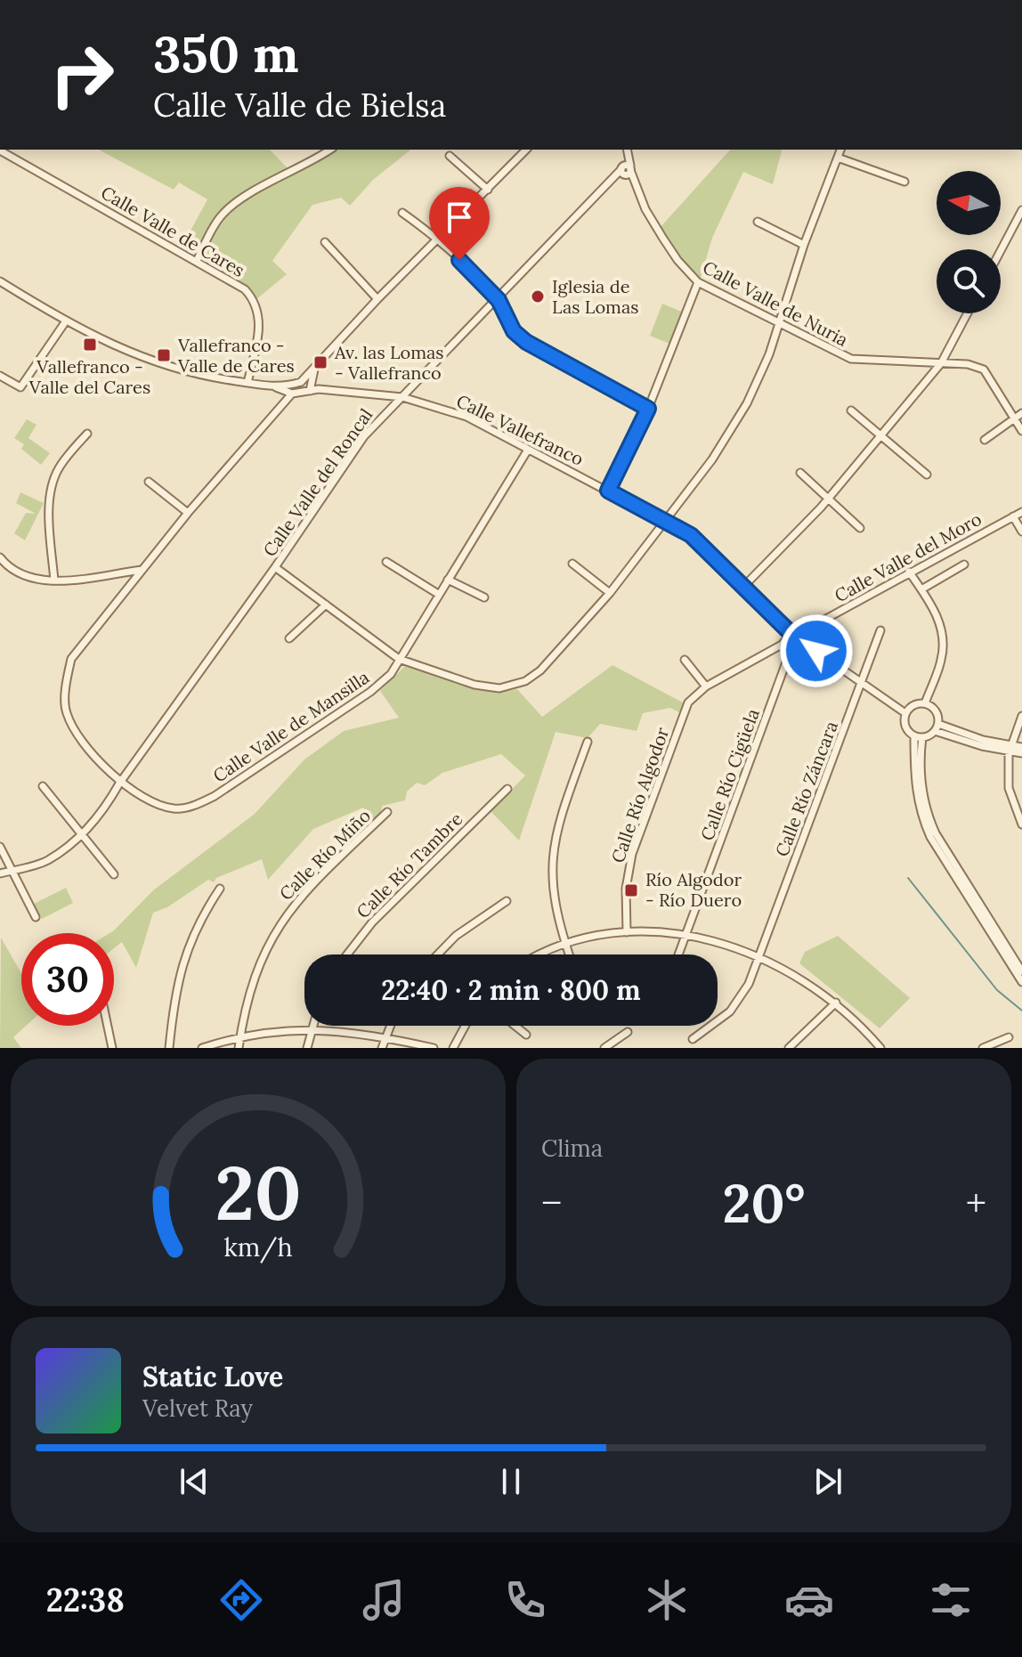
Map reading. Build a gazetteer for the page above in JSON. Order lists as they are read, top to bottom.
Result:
{
  "streets": {
    "street": [
      "Calle Valle de Cares",
      "Calle Valle de Nuria",
      "Calle Vallefranco",
      "Calle Valle del Roncal",
      "Calle Valle del Moro",
      "Calle Valle de Mansilla",
      "Calle Río Cigüela",
      "Calle Río Záncara",
      "Calle Río Algodor",
      "Calle Río Miño",
      "Calle Río Tambre"
    ]
  },
  "crossings": [
    ["Calle Valle de Cares", "Calle Vallefranco"],
    ["Calle Valle de Nuria", "Calle Valle del Roncal"],
    ["Calle Vallefranco", "Calle Valle del Roncal"],
    ["Calle Vallefranco", "Calle Valle del Moro"],
    ["Calle Vallefranco", "Calle Valle de Mansilla"],
    ["Calle Vallefranco", "Calle Río Záncara"],
    ["Calle Valle del Roncal", "Calle Valle de Mansilla"],
    ["Calle Valle del Moro", "Calle Río Algodor"]
  ],
  "places": {
    "other": ["Iglesia de Las Lomas"],
    "transit": [
      "Vallefranco - Valle del Cares",
      "Vallefranco - Valle de Cares",
      "Av. las Lomas - Vallefranco",
      "Río Algodor - Río Duero"
    ]
  },
  "north": "left",
  "page": {
    "turn": ["350 m", "Calle Valle de Bielsa"],
    "limit": "30",
    "trip": "22:40 · 2 min · 800 m",
    "tile": "Clima",
    "heat": ["−", "20°", "+"],
    "song": ["Static Love", "Velvet Ray"],
    "tabs": "22:38",
    "gauge": ["20", "km/h"]
  }
}
